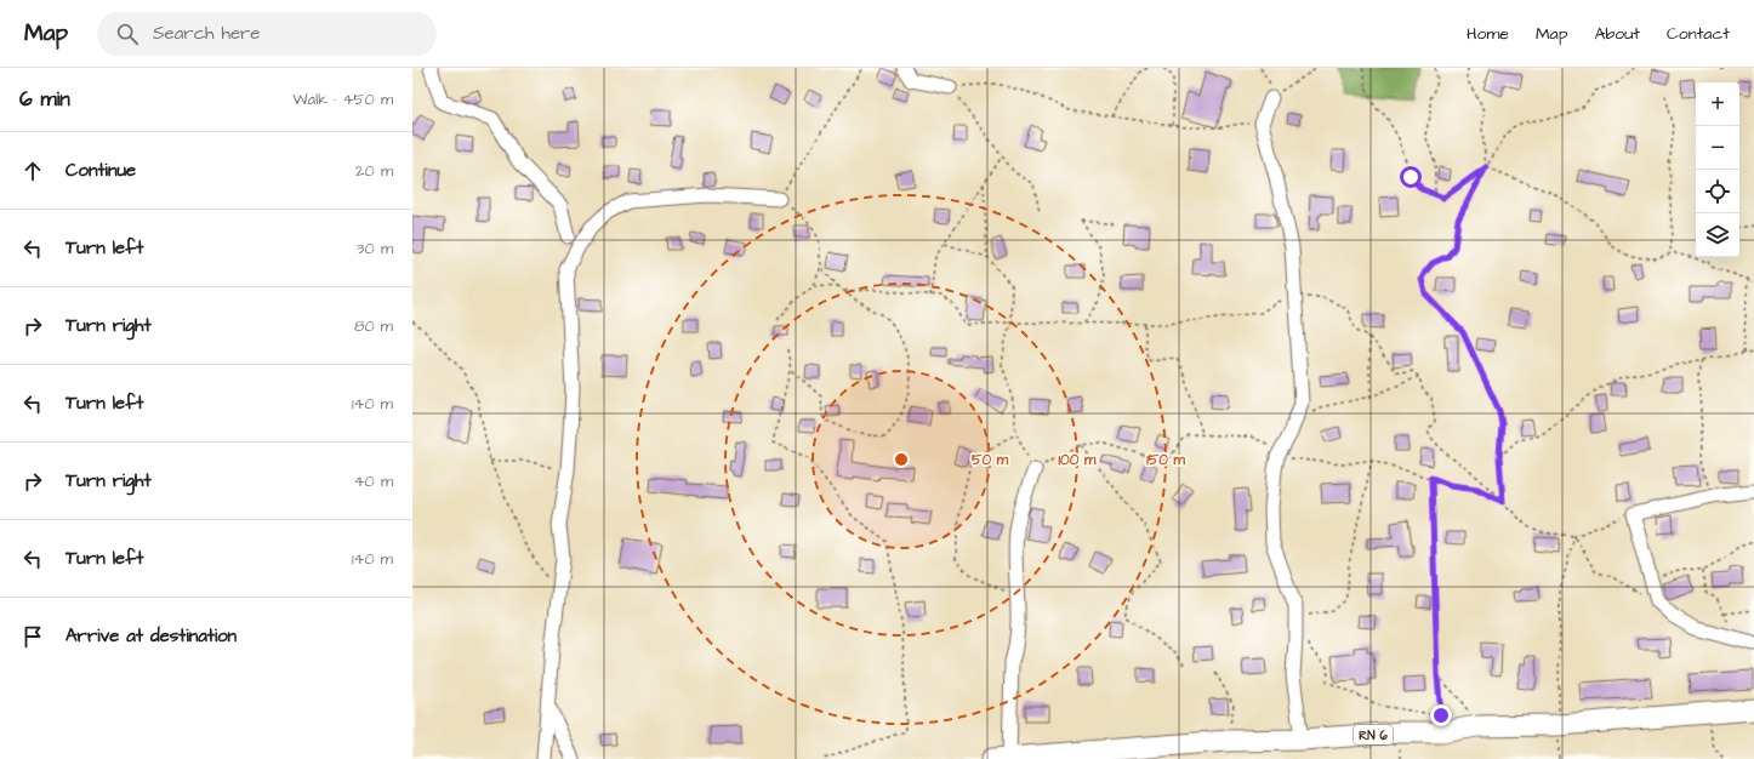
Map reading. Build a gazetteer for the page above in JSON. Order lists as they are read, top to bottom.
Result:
{
  "streets": {
    "main road": ["RN 6"]
  },
  "page": {
    "header": "Map",
    "search": "Search here",
    "nav": [
      "Home",
      "Map",
      "About",
      "Contact"
    ],
    "heading": ["6 min", "Walk · 450 m"],
    "map_buttons": ["+", "−"],
    "list": [
      ["Continue", "20 m"],
      ["Turn left", "30 m"],
      ["Turn right", "80 m"],
      ["Turn left", "140 m"],
      ["Turn right", "40 m"],
      ["Turn left", "140 m"],
      "Arrive at destination"
    ]
  },
  "rings": ["50 m", "100 m", "150 m"]
}
